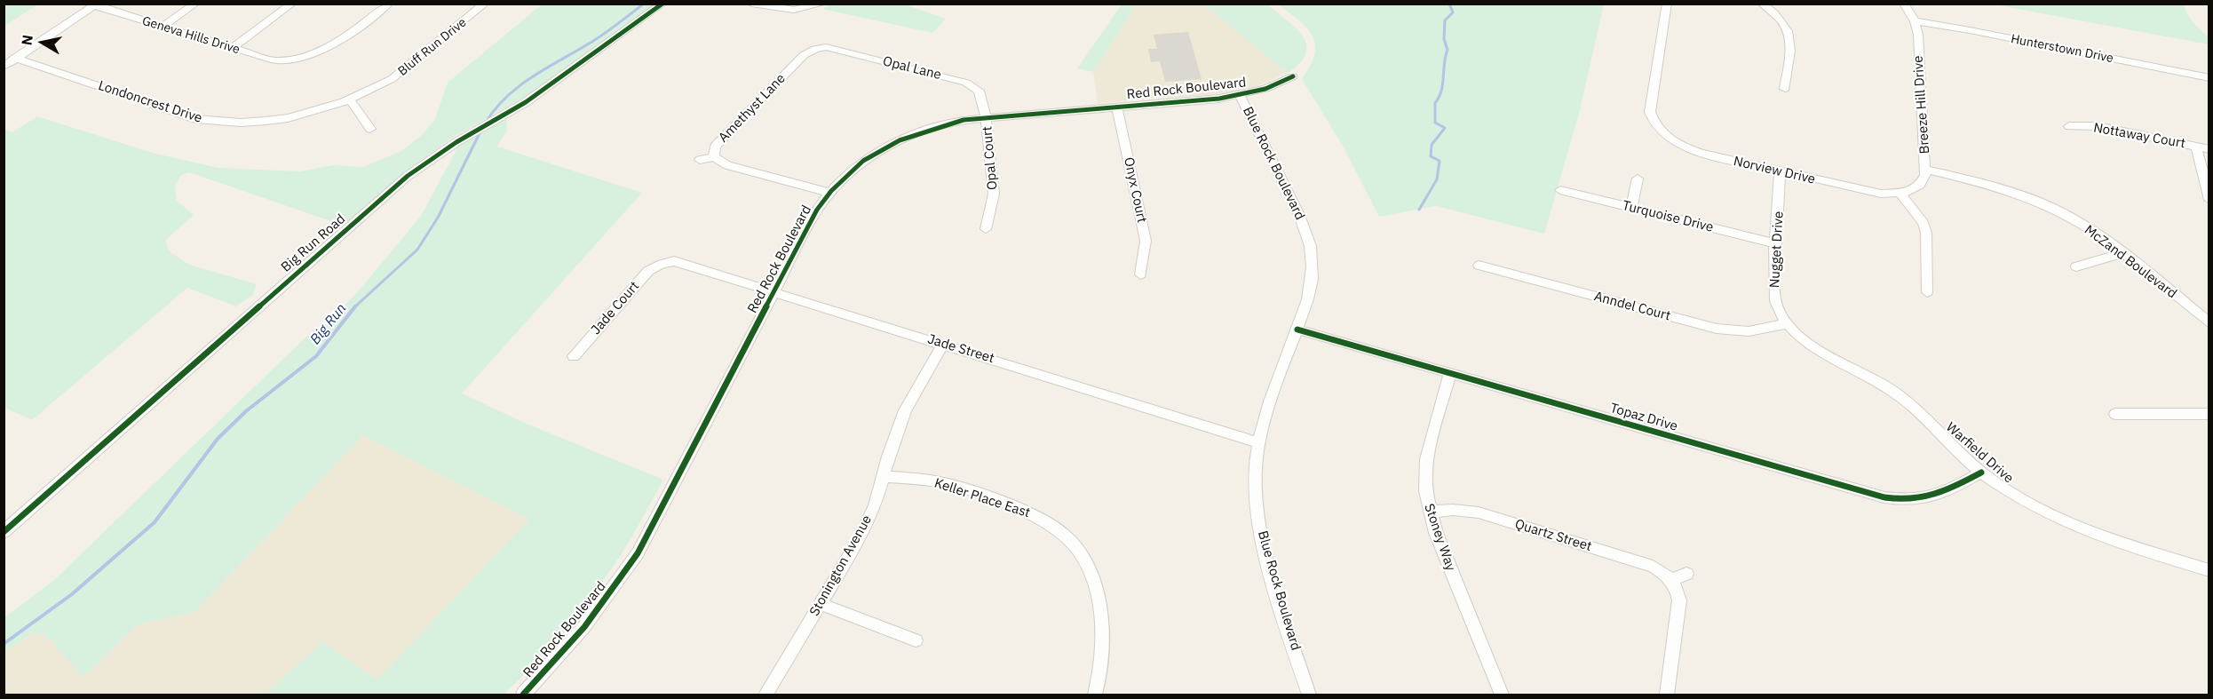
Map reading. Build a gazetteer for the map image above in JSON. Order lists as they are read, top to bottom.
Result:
{
  "streets": {
    "street": [
      "Geneva Hills Drive",
      "Bluff Run Drive",
      "Hunterstown Drive",
      "Opal Lane",
      "Red Rock Boulevard",
      "Londoncrest Drive",
      "Breeze Hill Drive",
      "Amethyst Lane",
      "Nottaway Court",
      "Opal Court",
      "Blue Rock Boulevard",
      "Norview Drive",
      "Onyx Court",
      "Turquoise Drive",
      "Big Run Road",
      "Nugget Drive",
      "McZand Boulevard",
      "Anndel Court",
      "Jade Court",
      "Jade Street",
      "Topaz Drive",
      "Warfield Drive",
      "Keller Place East",
      "Quartz Street",
      "Stoney Way",
      "Stonington Avenue"
    ]
  },
  "crossings": [
    ["Bluff Run Drive", "Londoncrest Drive"],
    ["Hunterstown Drive", "Breeze Hill Drive"],
    ["Opal Lane", "Red Rock Boulevard"],
    ["Opal Lane", "Amethyst Lane"],
    ["Opal Lane", "Opal Court"],
    ["Red Rock Boulevard", "Amethyst Lane"],
    ["Red Rock Boulevard", "Opal Court"],
    ["Red Rock Boulevard", "Blue Rock Boulevard"],
    ["Red Rock Boulevard", "Onyx Court"],
    ["Red Rock Boulevard", "Jade Street"],
    ["Breeze Hill Drive", "Norview Drive"],
    ["Breeze Hill Drive", "McZand Boulevard"],
    ["Blue Rock Boulevard", "Jade Street"],
    ["Blue Rock Boulevard", "Topaz Drive"],
    ["Norview Drive", "Nugget Drive"],
    ["Turquoise Drive", "Nugget Drive"],
    ["Nugget Drive", "Anndel Court"],
    ["Nugget Drive", "Warfield Drive"],
    ["Anndel Court", "Warfield Drive"],
    ["Jade Court", "Jade Street"],
    ["Jade Street", "Stonington Avenue"],
    ["Topaz Drive", "Warfield Drive"],
    ["Topaz Drive", "Stoney Way"],
    ["Keller Place East", "Stonington Avenue"],
    ["Quartz Street", "Stoney Way"]
  ],
  "water": ["Big Run"],
  "north": "left"
}
